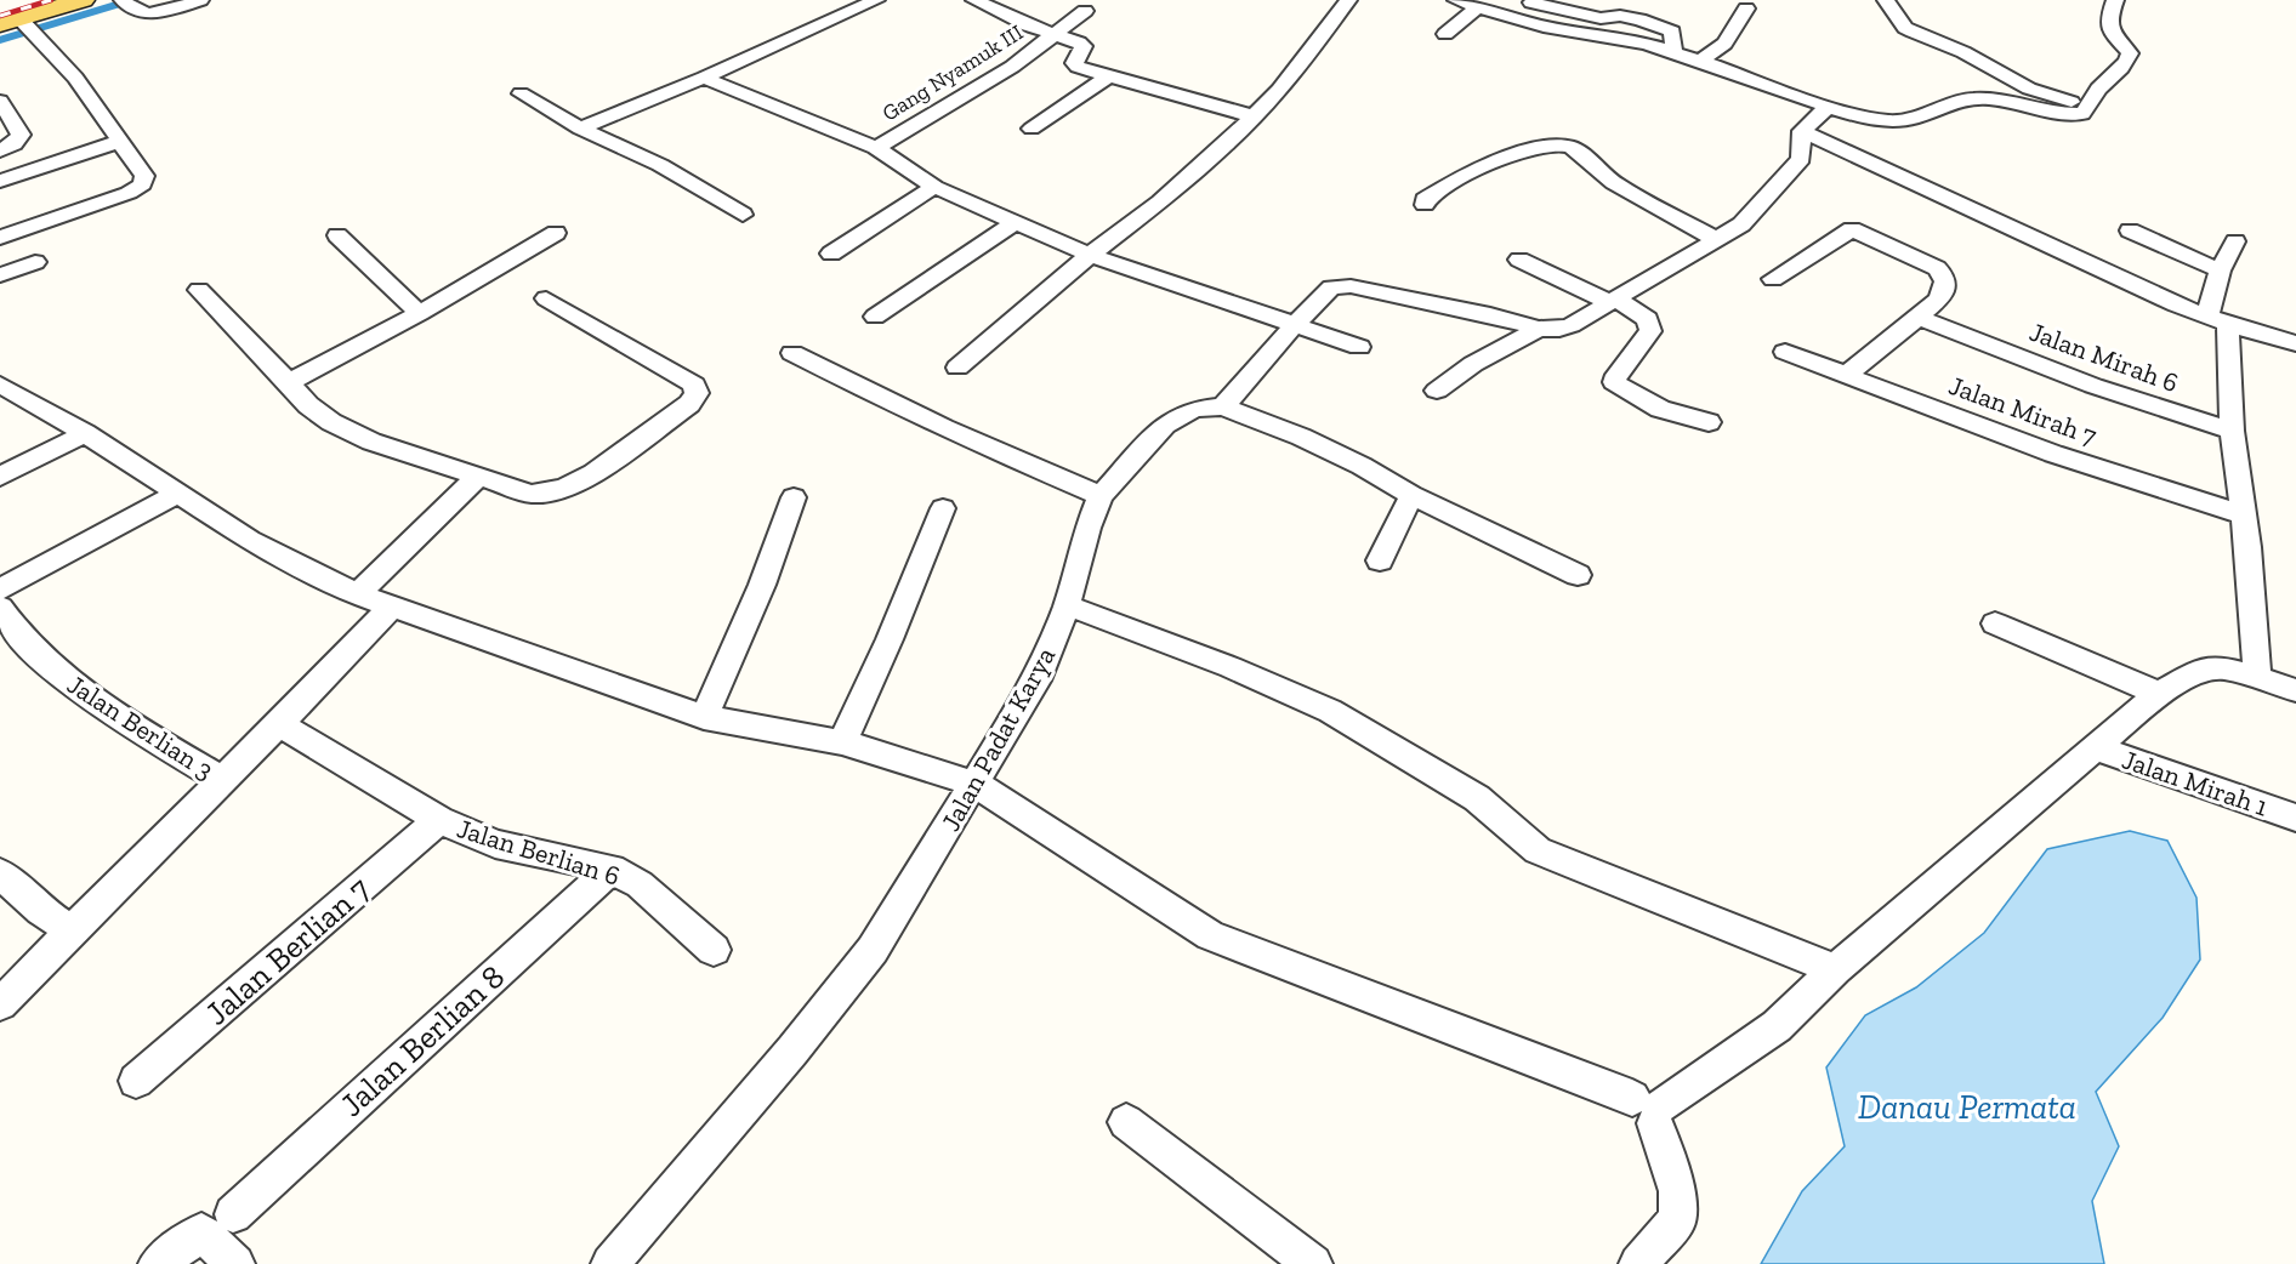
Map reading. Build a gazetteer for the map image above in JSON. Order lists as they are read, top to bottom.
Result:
{
  "streets": {
    "street": [
      "Gang Nyamuk III",
      "Jalan Mirah 6",
      "Jalan Mirah 7",
      "Jalan Berlian 3",
      "Jalan Padat Karya",
      "Jalan Mirah 1",
      "Jalan Berlian 6",
      "Jalan Berlian 7",
      "Jalan Berlian 8"
    ]
  },
  "crossings": [
    ["Jalan Berlian 6", "Jalan Berlian 7"],
    ["Jalan Berlian 6", "Jalan Berlian 8"]
  ],
  "water": ["Danau Permata"]
}
